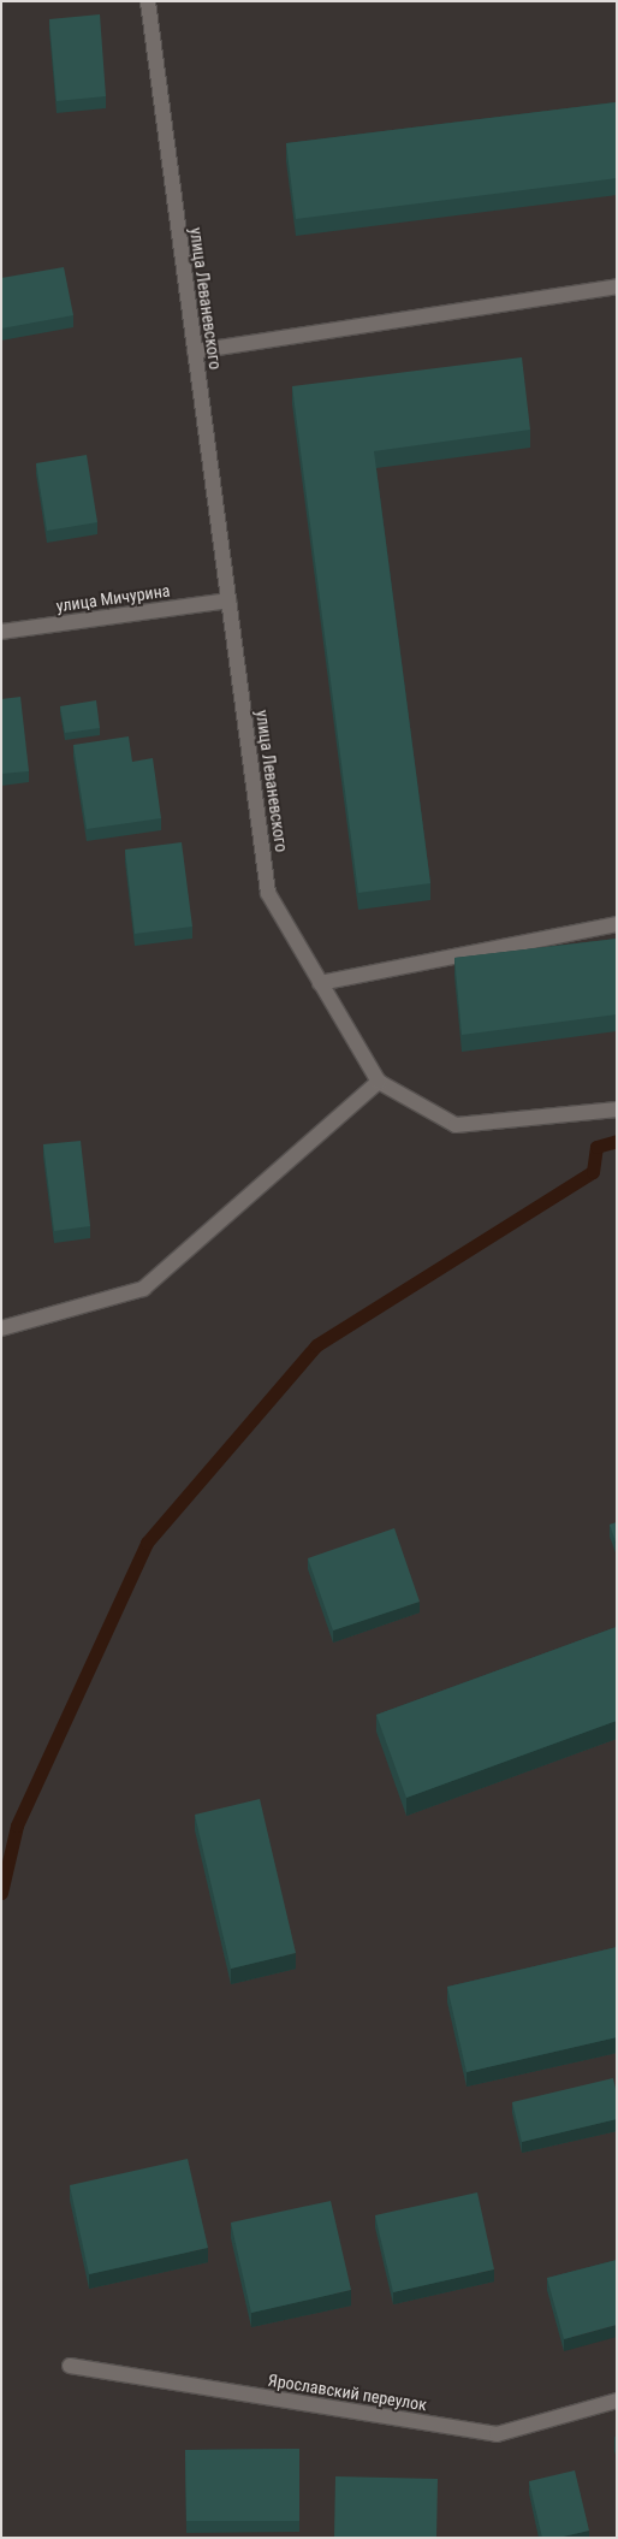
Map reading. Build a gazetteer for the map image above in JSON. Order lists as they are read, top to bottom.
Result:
{
  "streets": {
    "street": ["улица Леваневского", "улица Мичурина", "Ярославский переулок"]
  },
  "crossings": [
    ["улица Леваневского", "улица Мичурина"]
  ]
}
